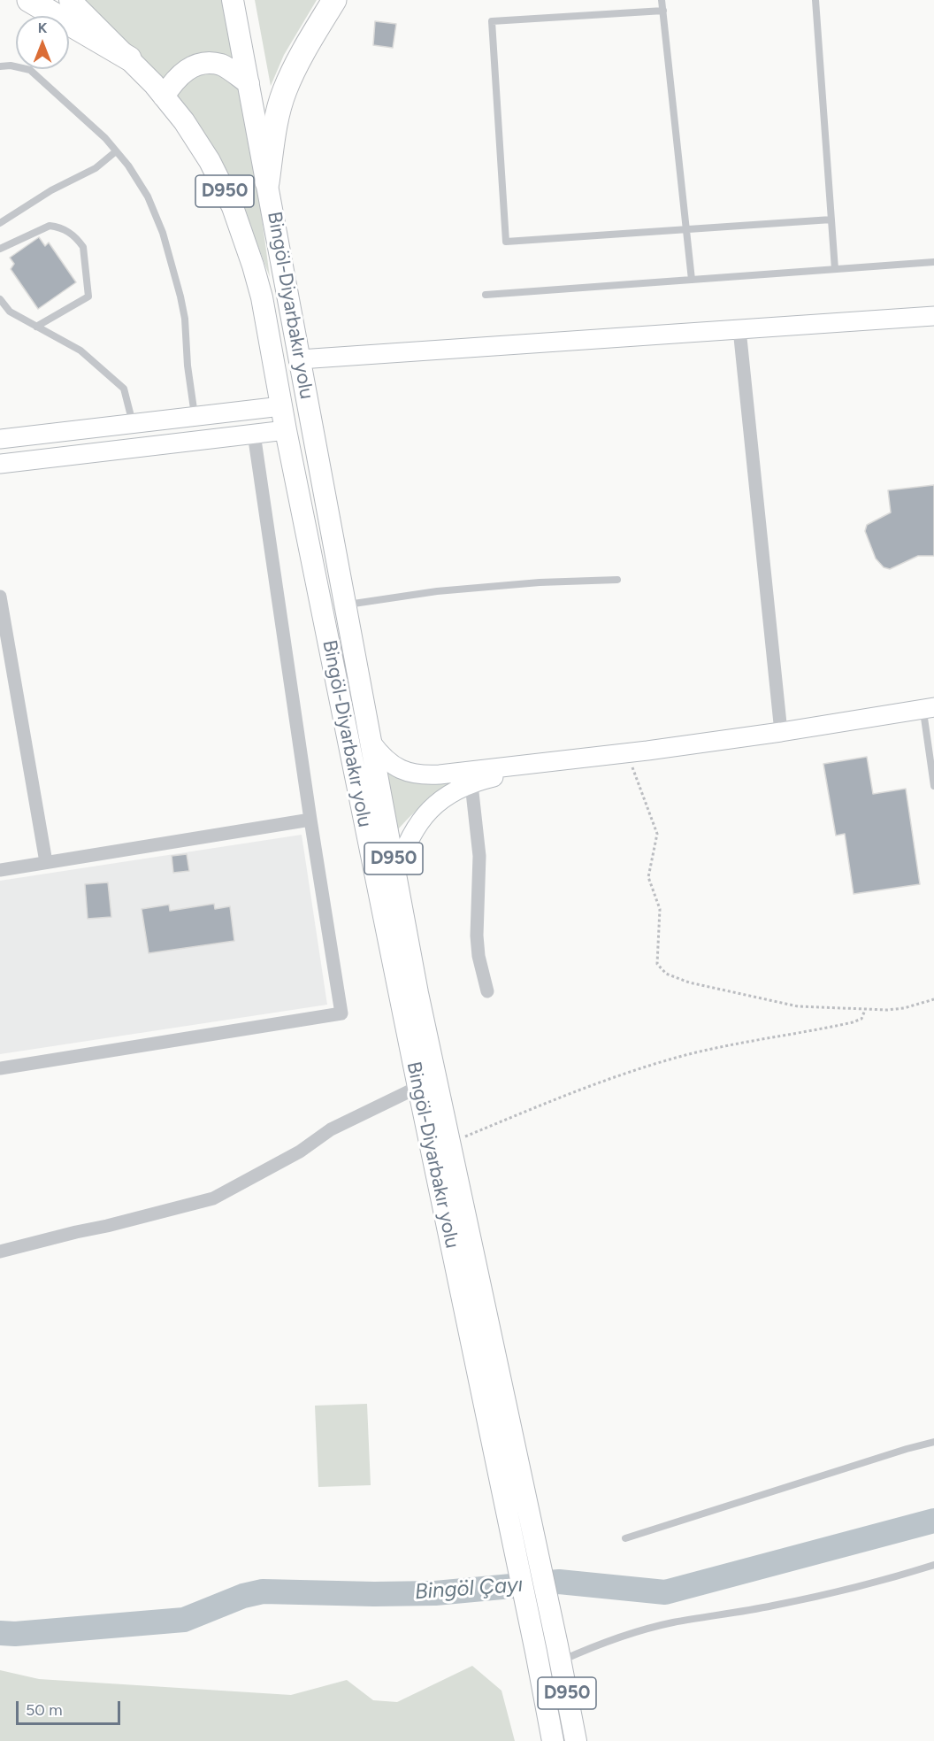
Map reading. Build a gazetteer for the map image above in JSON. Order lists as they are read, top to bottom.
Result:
{
  "streets": {
    "highway": ["D950"],
    "main road": ["Bingöl-Diyarbakır yolu"]
  },
  "crossings": [
    ["D950", "Bingöl-Diyarbakır yolu"]
  ],
  "water": ["Bingöl Çayı"],
  "scale_bar": "50 m",
  "north": "top"
}
